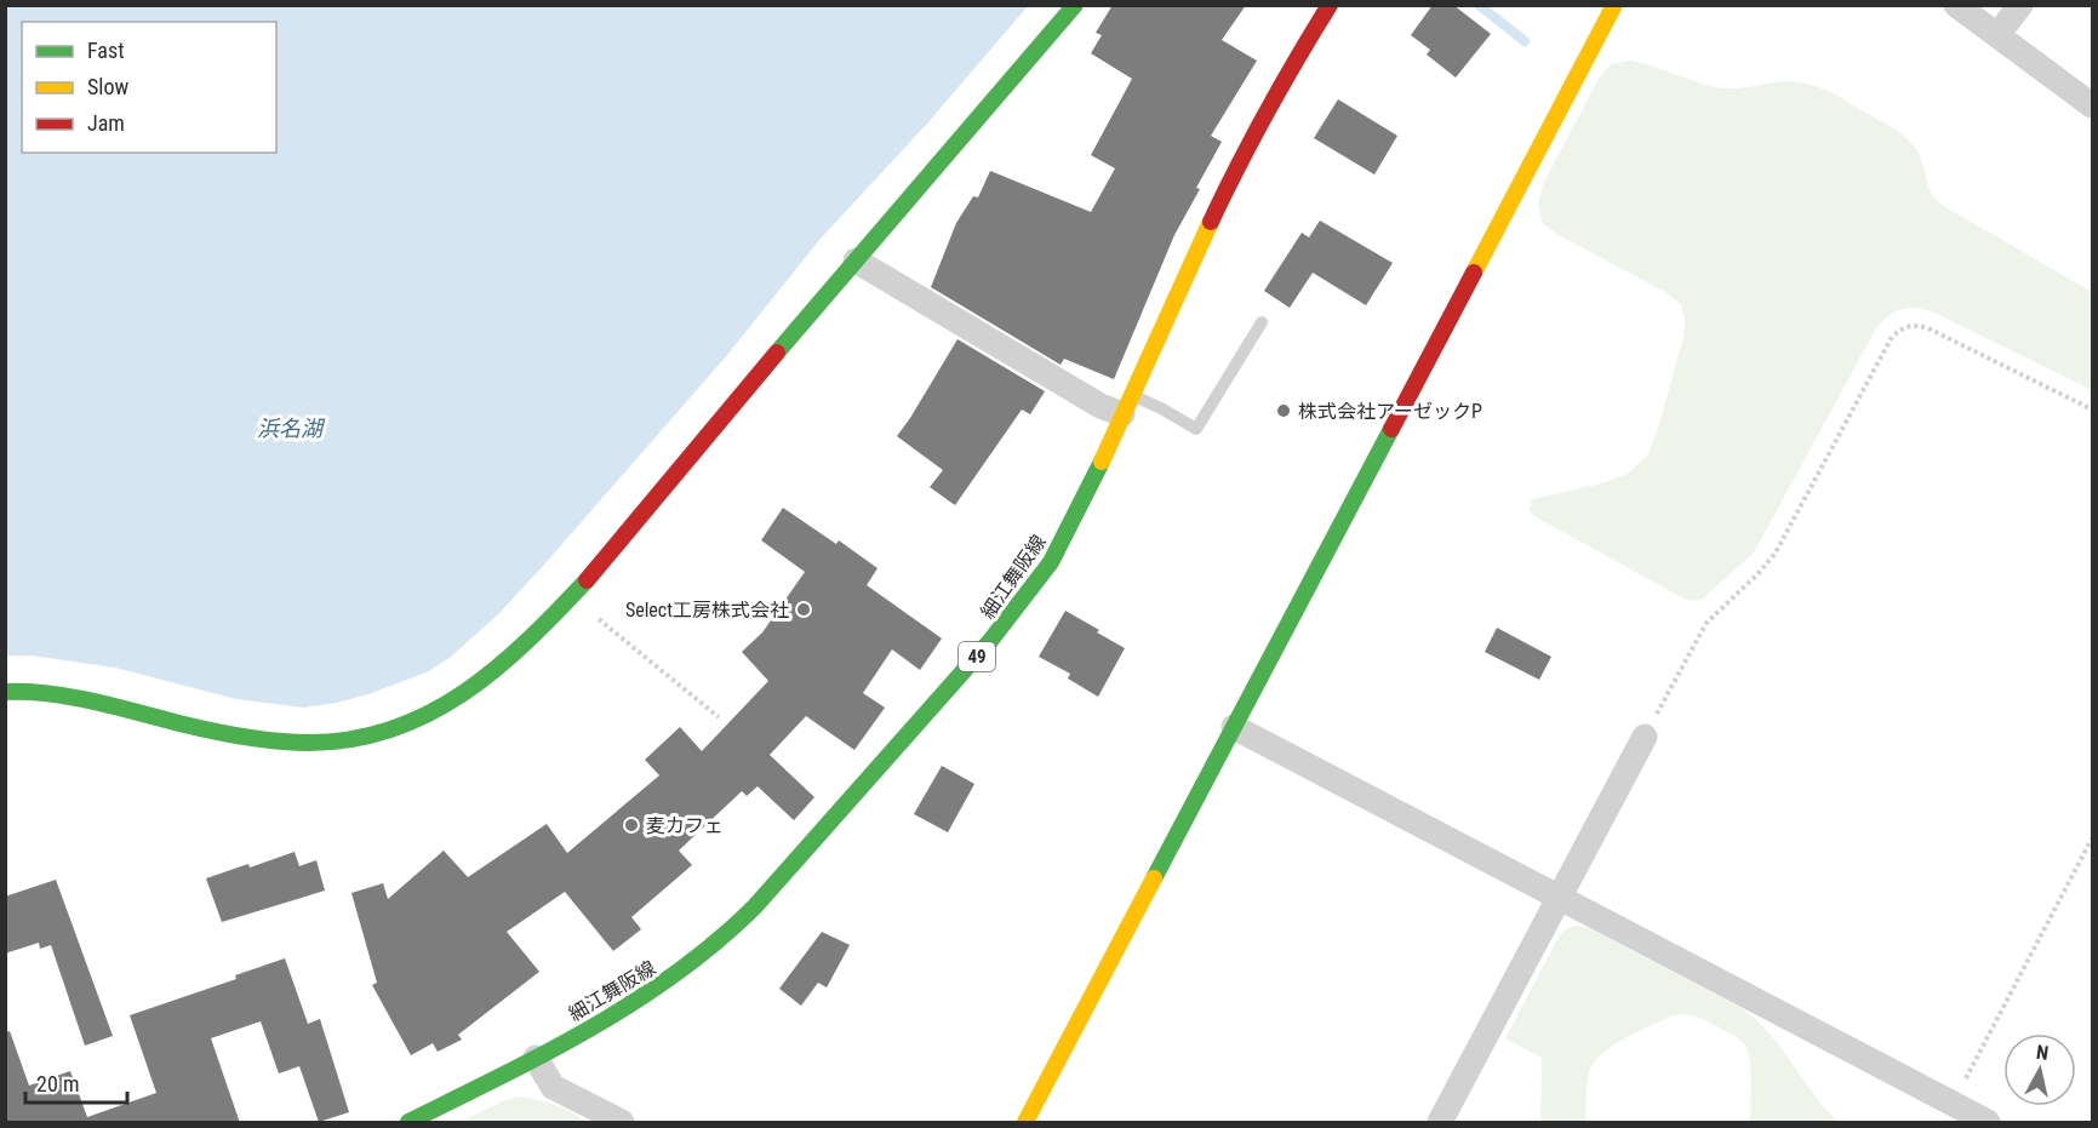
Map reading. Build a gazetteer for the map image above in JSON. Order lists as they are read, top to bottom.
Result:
{
  "streets": {
    "street": ["細江舞阪線", "49"]
  },
  "water": ["浜名湖"],
  "places": ["株式会社アーゼックP", "Select工房株式会社", "麦カフェ"],
  "legend": ["Fast", "Slow", "Jam"],
  "scale_bar": "20 m",
  "north": "top"
}
